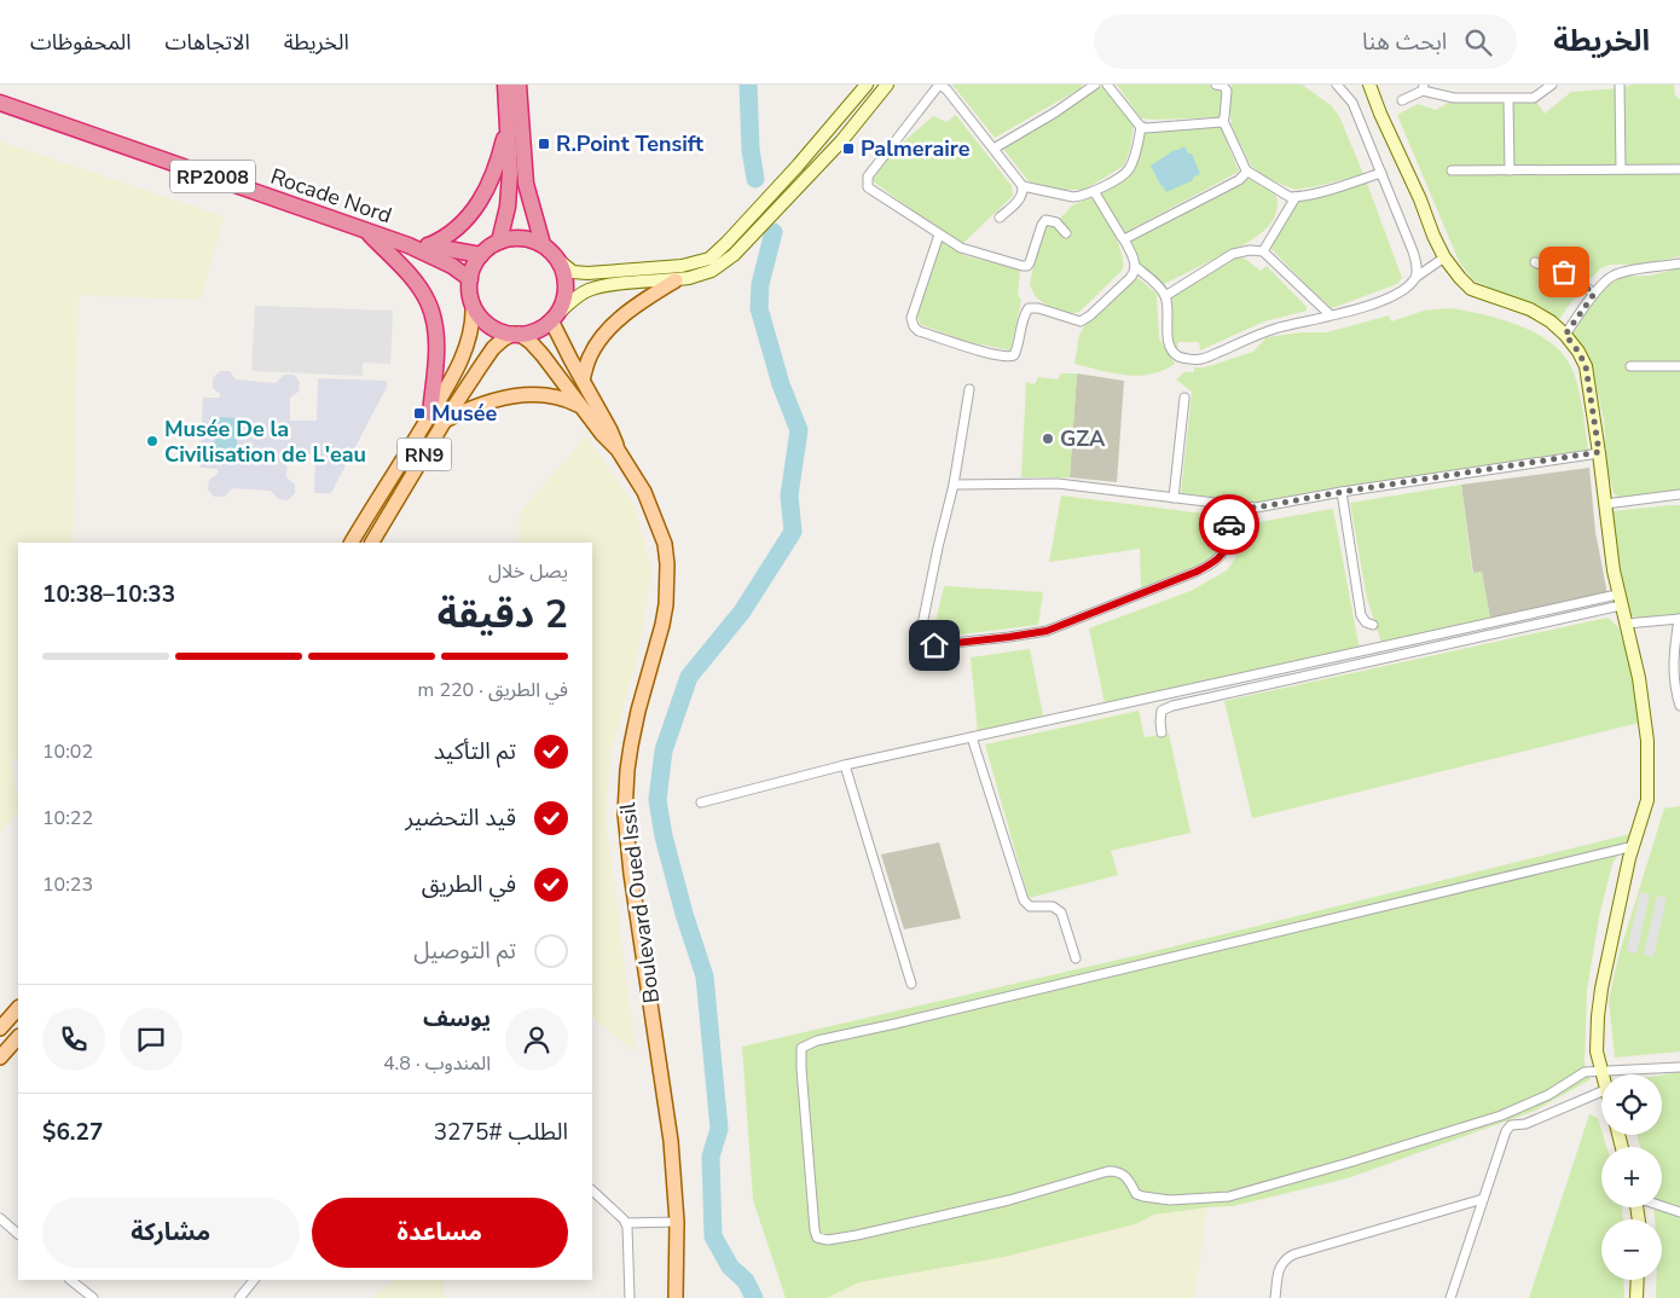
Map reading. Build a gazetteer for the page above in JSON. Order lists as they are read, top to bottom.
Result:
{
  "streets": {
    "highway": ["RP2008", "Rocade Nord", "RN9"],
    "main road": ["Boulevard Oued Issil"]
  },
  "crossings": [
    ["RP2008", "Rocade Nord"],
    ["RP2008", "RN9"],
    ["RP2008", "Boulevard Oued Issil"],
    ["RN9", "Boulevard Oued Issil"]
  ],
  "places": {
    "transit": ["R.Point Tensift", "Palmeraire", "Musée"],
    "other": ["GZA", "Musée De la Civilisation de L'eau"]
  },
  "page": {
    "header": "الخريطة",
    "search": "ابحث هنا",
    "nav": ["الخريطة", "الاتجاهات", "المحفوظات"],
    "heading": ["2 دقيقة", "يصل خلال", "10:33–10:38"],
    "panel": [
      "يوسف",
      "المندوب · 4.8",
      "الطلب #3275",
      "$6.27"
    ],
    "bar": "في الطريق · 220 m",
    "list": [
      ["تم التأكيد", "10:02"],
      ["قيد التحضير", "10:22"],
      ["في الطريق", "10:23"],
      "تم التوصيل"
    ],
    "map_buttons": ["+", "−"],
    "buttons": ["مساعدة", "مشاركة"]
  }
}
